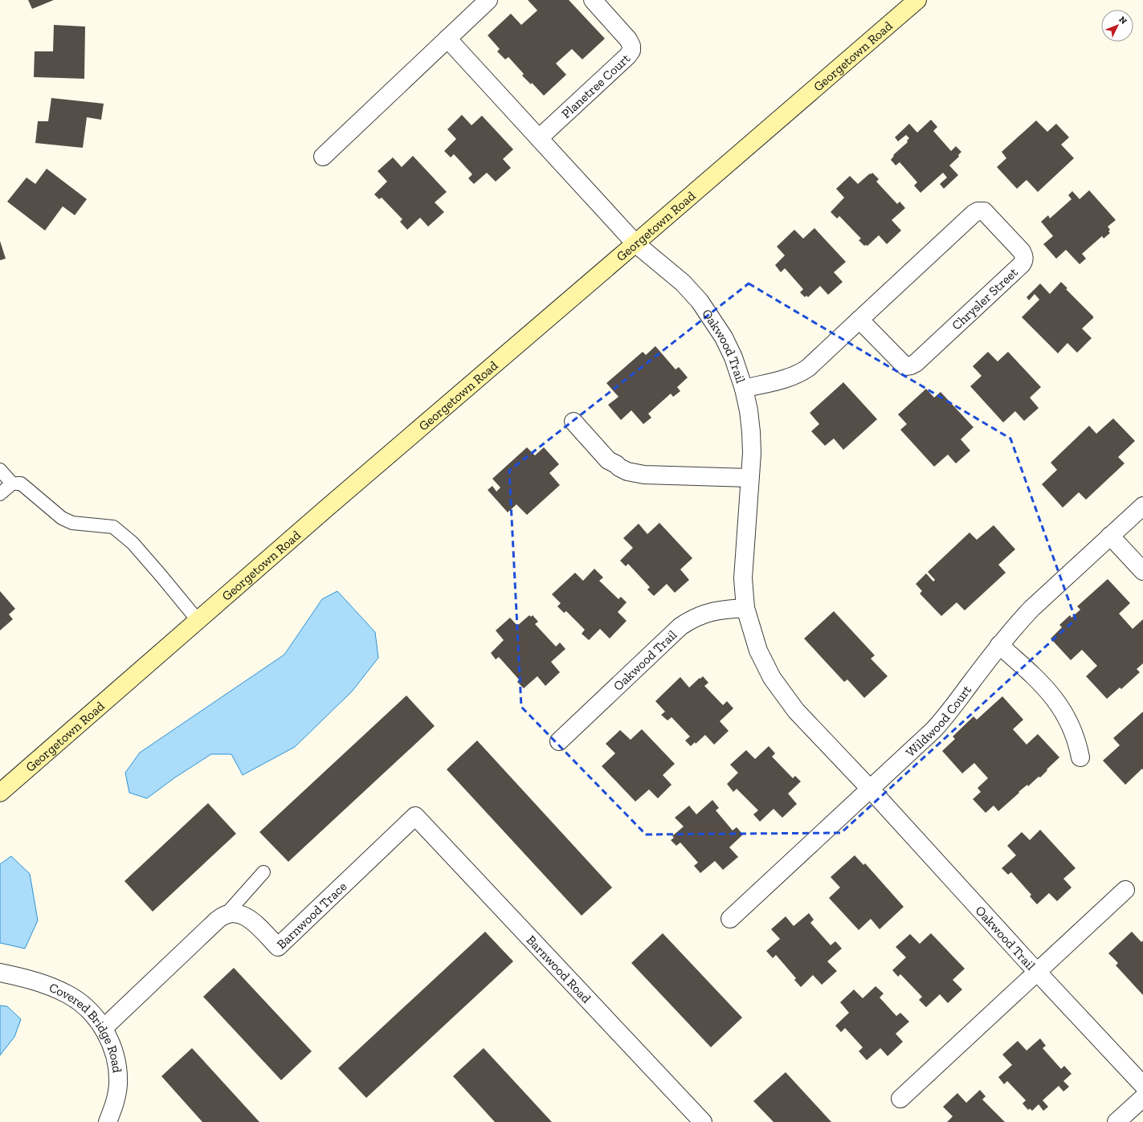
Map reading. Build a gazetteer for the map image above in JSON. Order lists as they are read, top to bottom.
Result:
{
  "streets": {
    "main road": ["Georgetown Road"],
    "street": [
      "Planetree Court",
      "Chrysler Street",
      "Oakwood Trail",
      "Wildwood Court",
      "Barnwood Trace",
      "Barnwood Road",
      "Covered Bridge Road"
    ]
  },
  "crossings": [
    ["Georgetown Road", "Oakwood Trail"],
    ["Chrysler Street", "Oakwood Trail"],
    ["Oakwood Trail", "Wildwood Court"],
    ["Barnwood Trace", "Barnwood Road"]
  ],
  "north": "top right"
}
